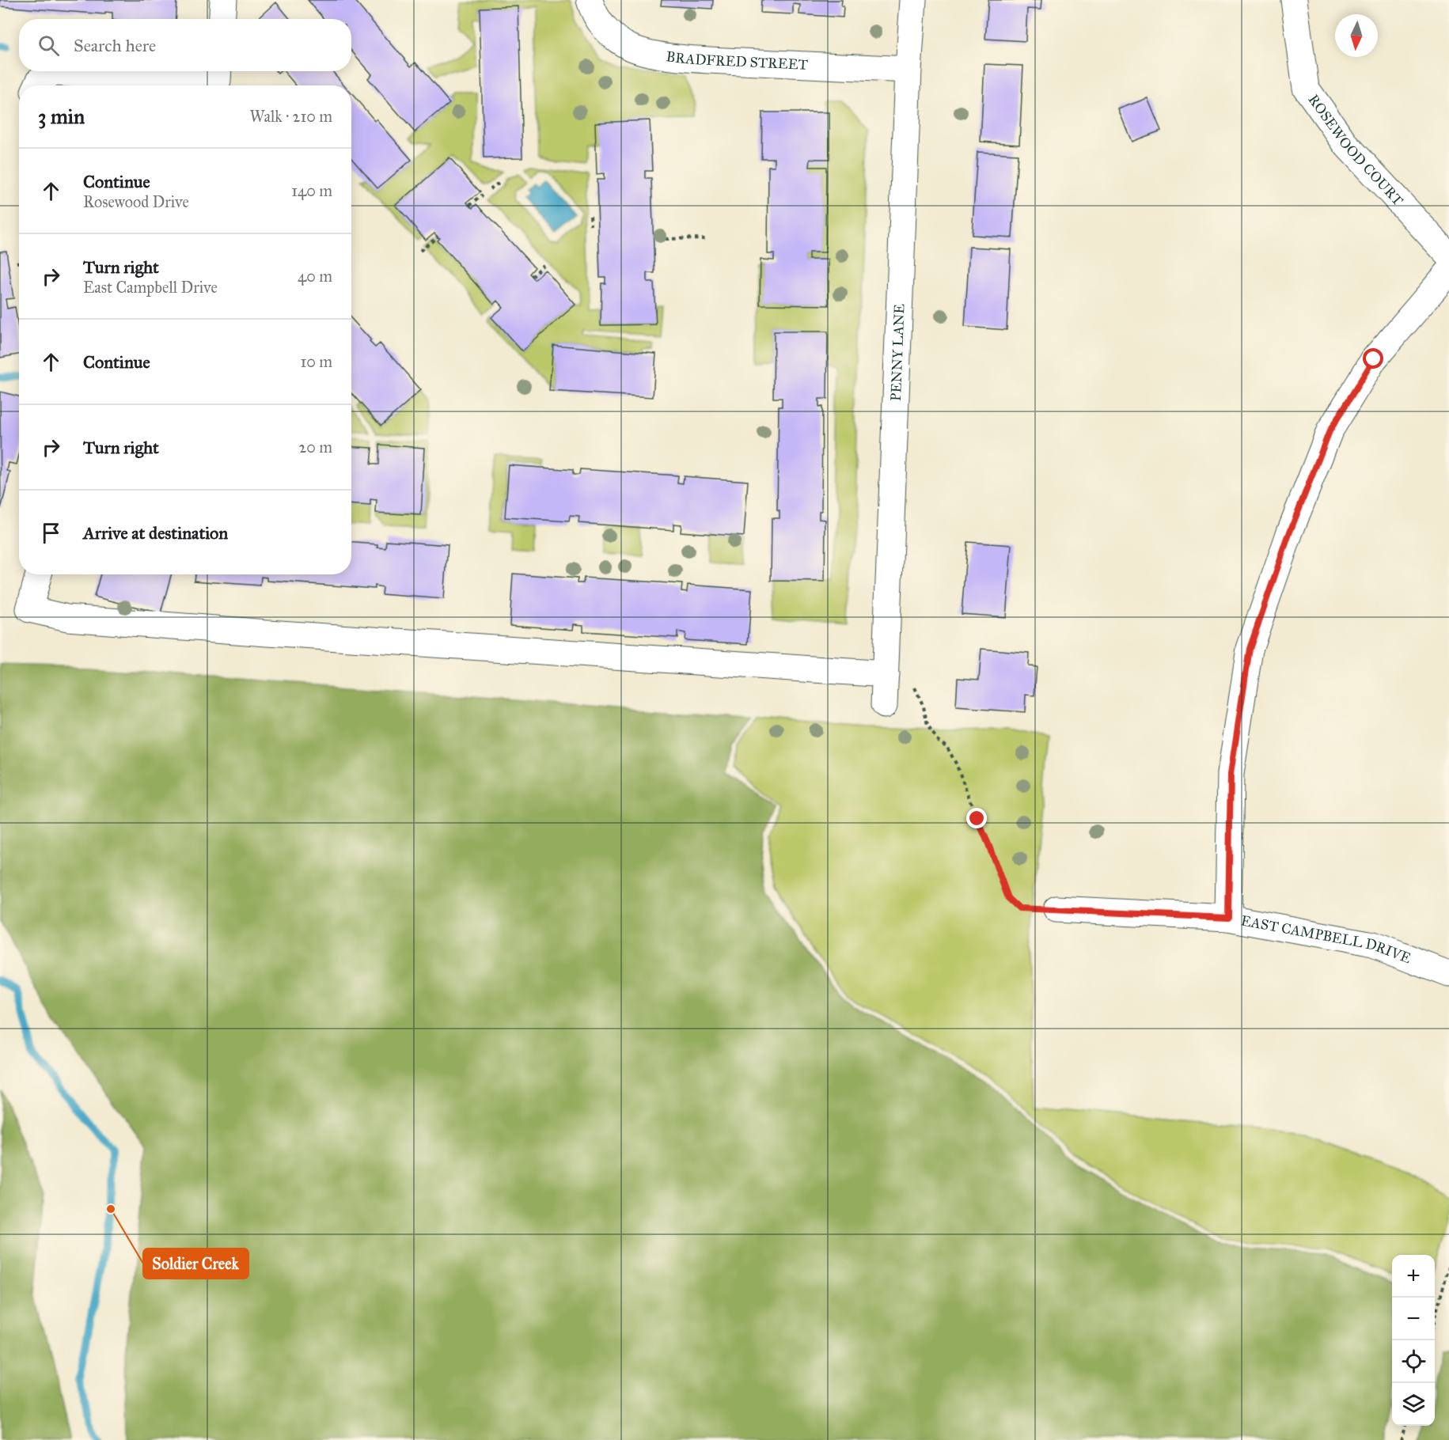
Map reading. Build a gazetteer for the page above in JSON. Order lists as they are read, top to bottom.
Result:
{
  "streets": {
    "street": [
      "BRADFRED STREET",
      "ROSEWOOD COURT",
      "PENNY LANE",
      "EAST CAMPBELL DRIVE"
    ]
  },
  "crossings": [
    ["BRADFRED STREET", "PENNY LANE"]
  ],
  "places": ["Soldier Creek"],
  "north": "bottom",
  "page": {
    "search": "Search here",
    "heading": ["3 min", "Walk · 210 m"],
    "list": [
      ["Continue", "Rosewood Drive", "140 m"],
      ["Turn right", "East Campbell Drive", "40 m"],
      ["Continue", "10 m"],
      ["Turn right", "20 m"],
      "Arrive at destination"
    ],
    "map_buttons": ["+", "−"]
  }
}
